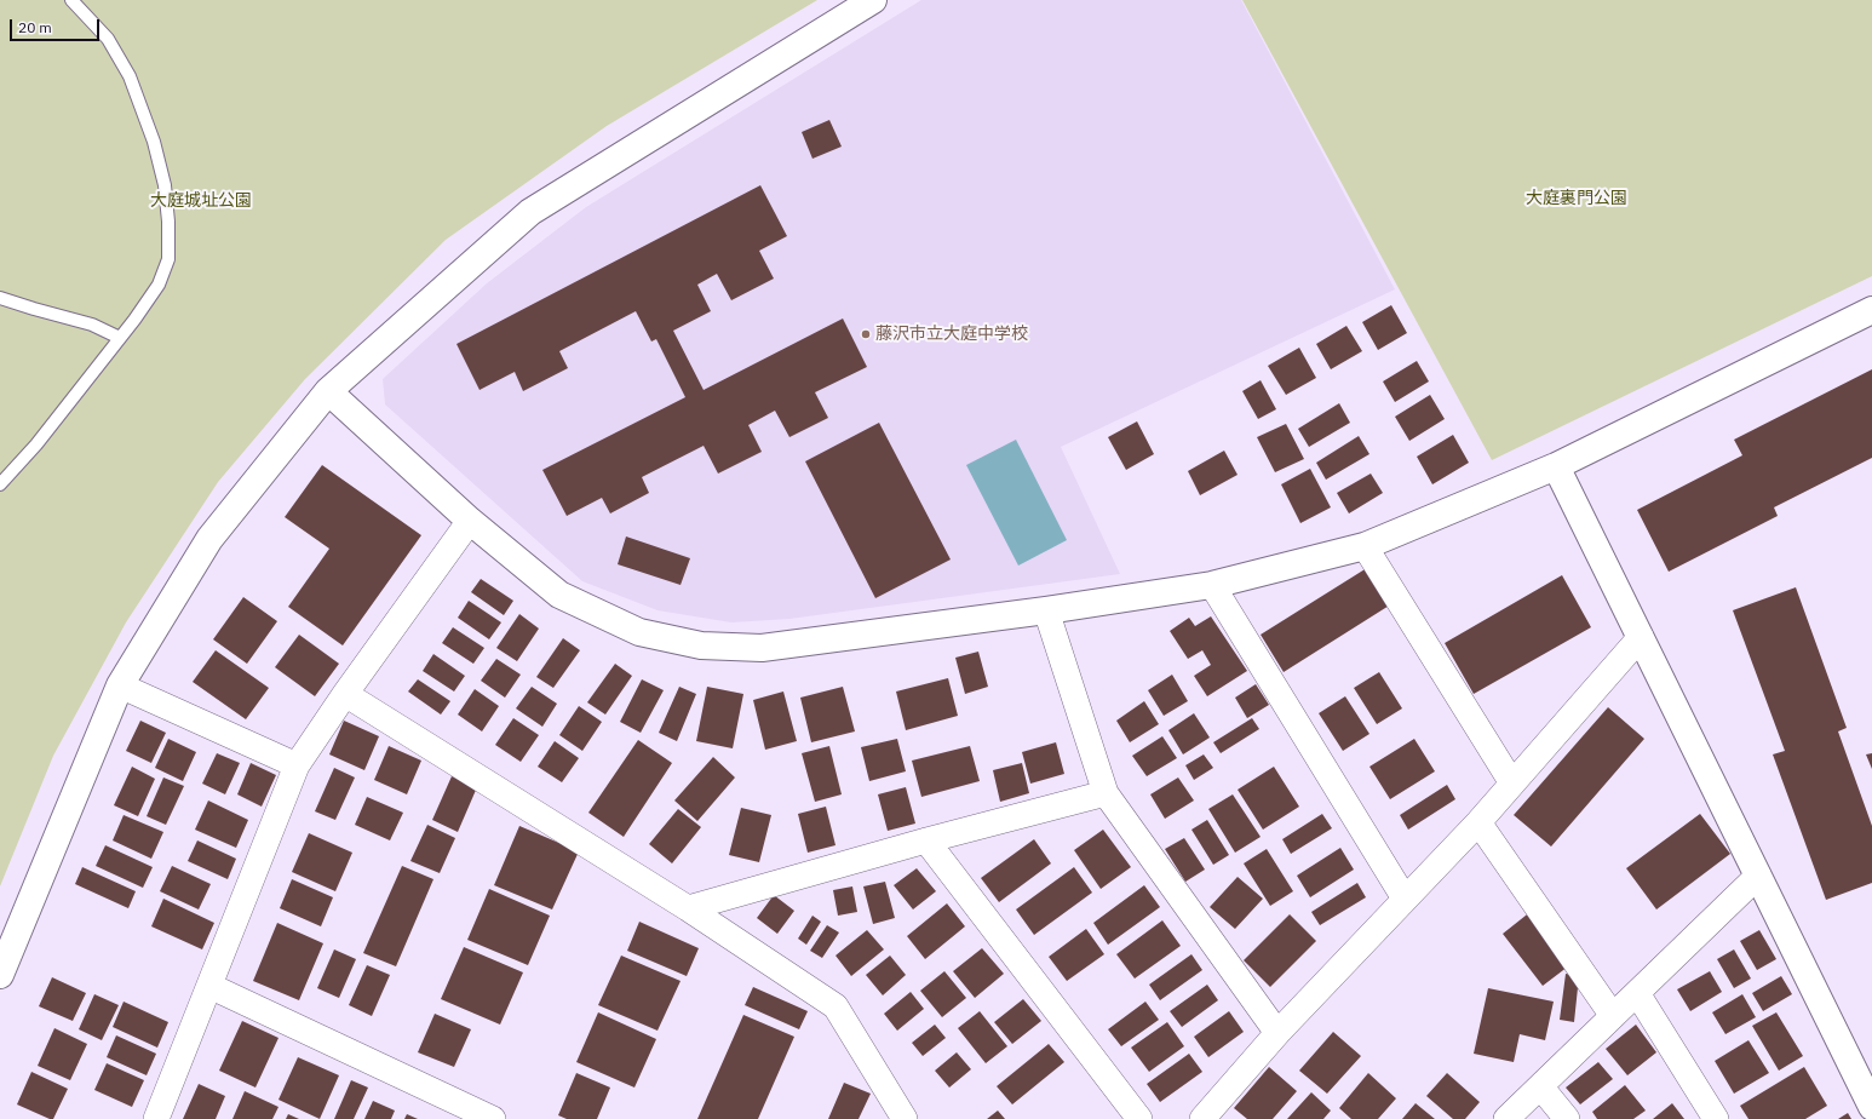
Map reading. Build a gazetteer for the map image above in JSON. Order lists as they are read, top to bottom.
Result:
{
  "parks": ["大庭裏門公園", "大庭城址公園"],
  "places": ["藤沢市立大庭中学校"],
  "scale_bar": "20 m"
}
